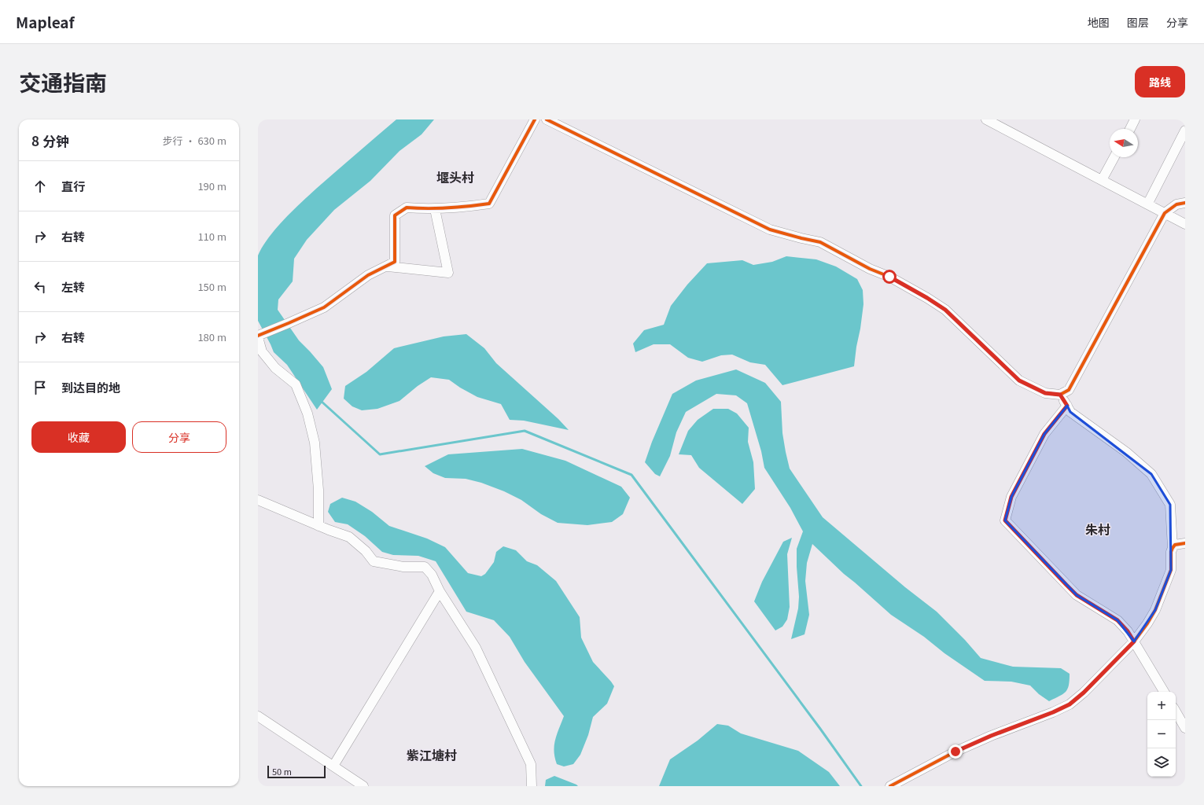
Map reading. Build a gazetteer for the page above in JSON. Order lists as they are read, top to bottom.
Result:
{
  "districts": ["堰头村", "朱村", "紫江塘村"],
  "scale_bar": "50 m",
  "north": "left",
  "page": {
    "header": "Mapleaf",
    "nav": ["地图", "图层", "分享"],
    "title": "交通指南",
    "buttons": [
      "路线",
      ["收藏", "分享"]
    ],
    "heading": ["8 分钟", "步行 · 630 m"],
    "list": [
      ["直行", "190 m"],
      ["右转", "110 m"],
      ["左转", "150 m"],
      ["右转", "180 m"],
      "到达目的地"
    ],
    "map_buttons": ["+", "−"],
    "scale": "50 m"
  }
}
